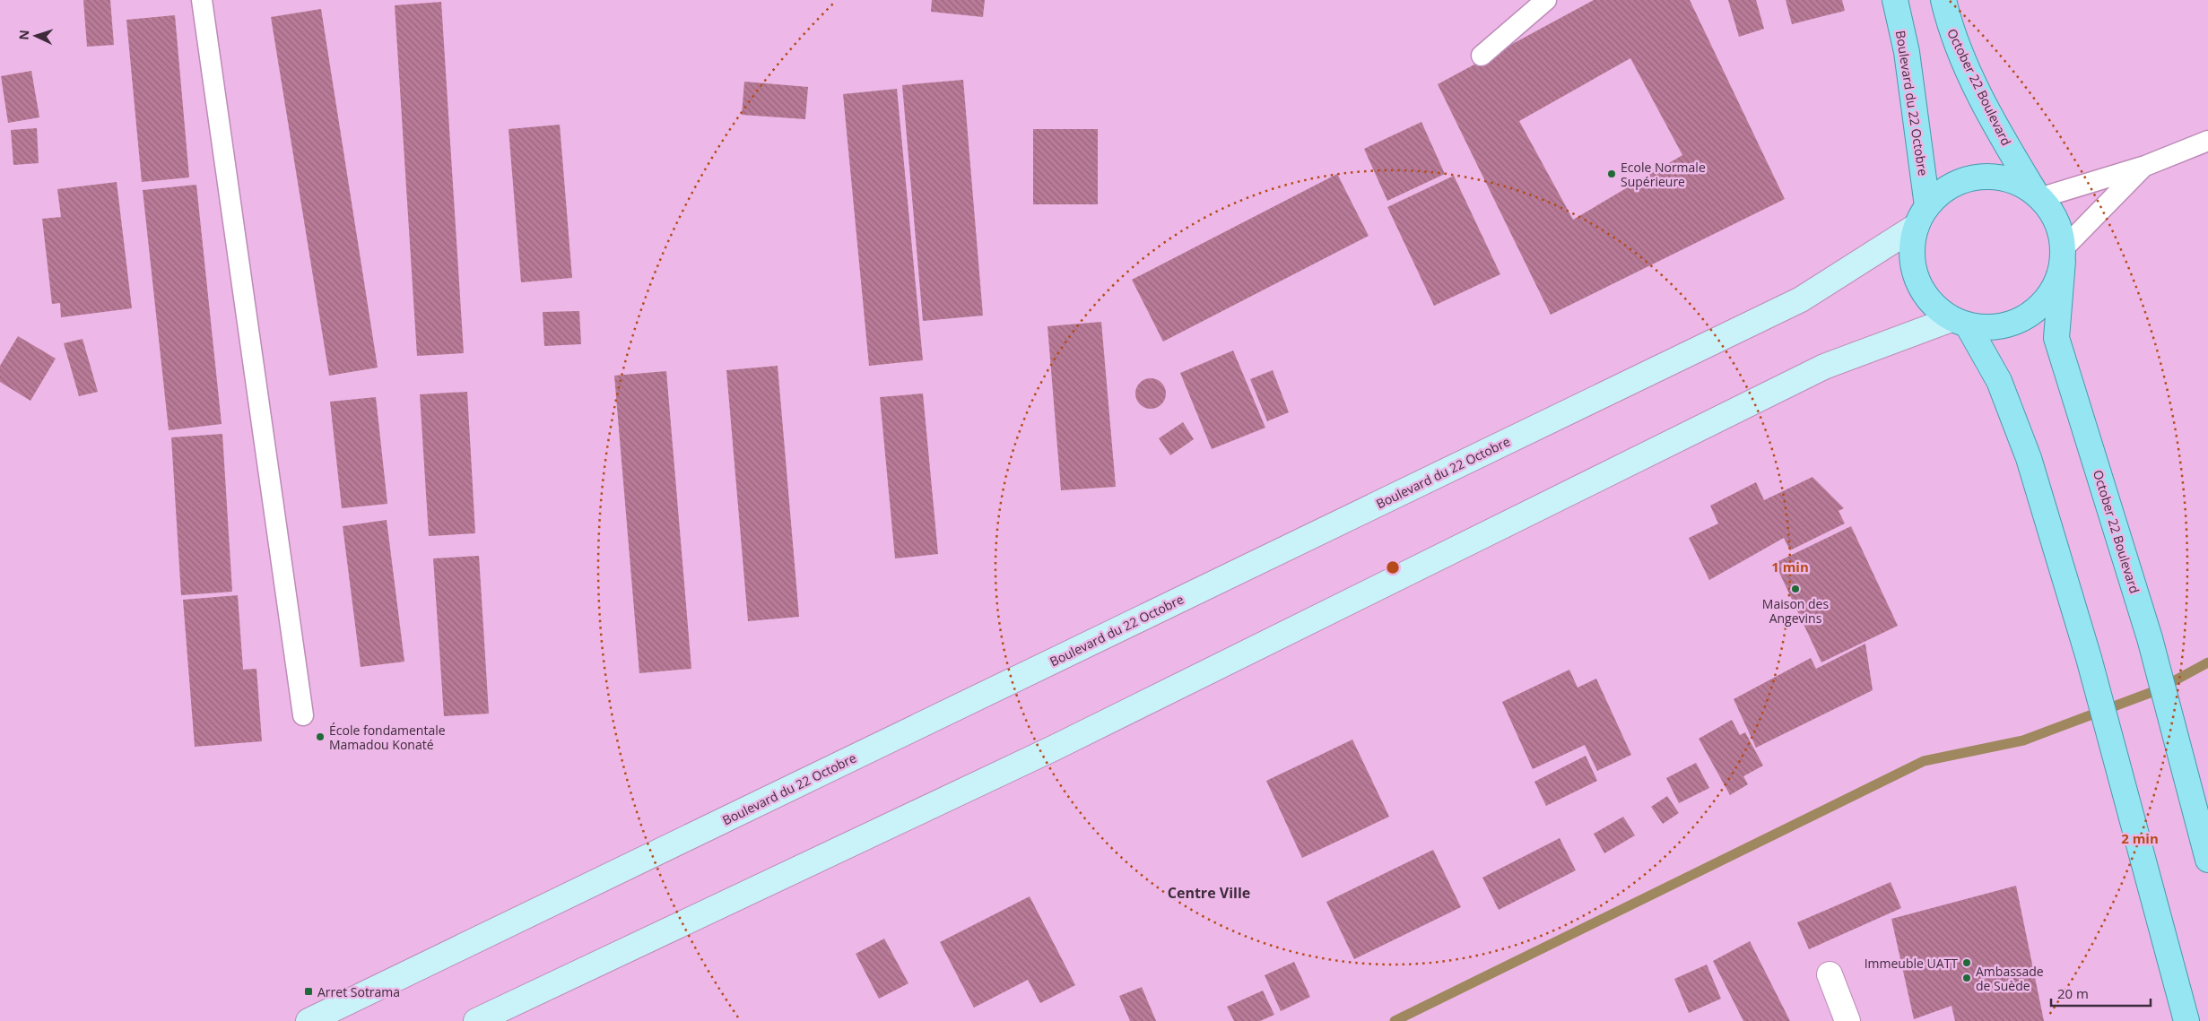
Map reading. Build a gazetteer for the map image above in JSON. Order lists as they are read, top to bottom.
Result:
{
  "streets": {
    "main road": ["October 22 Boulevard", "Boulevard du 22 Octobre"]
  },
  "crossings": [
    ["October 22 Boulevard", "Boulevard du 22 Octobre"]
  ],
  "districts": ["Centre Ville"],
  "places": {
    "other": [
      "Ecole Normale Supérieure",
      "Maison des Angevins",
      "École fondamentale Mamadou Konaté",
      "Immeuble UATT",
      "Ambassade de Suède"
    ],
    "transit": ["Arret Sotrama"]
  },
  "scale_bar": "20 m",
  "north": "left",
  "rings": ["1 min", "2 min"]
}
